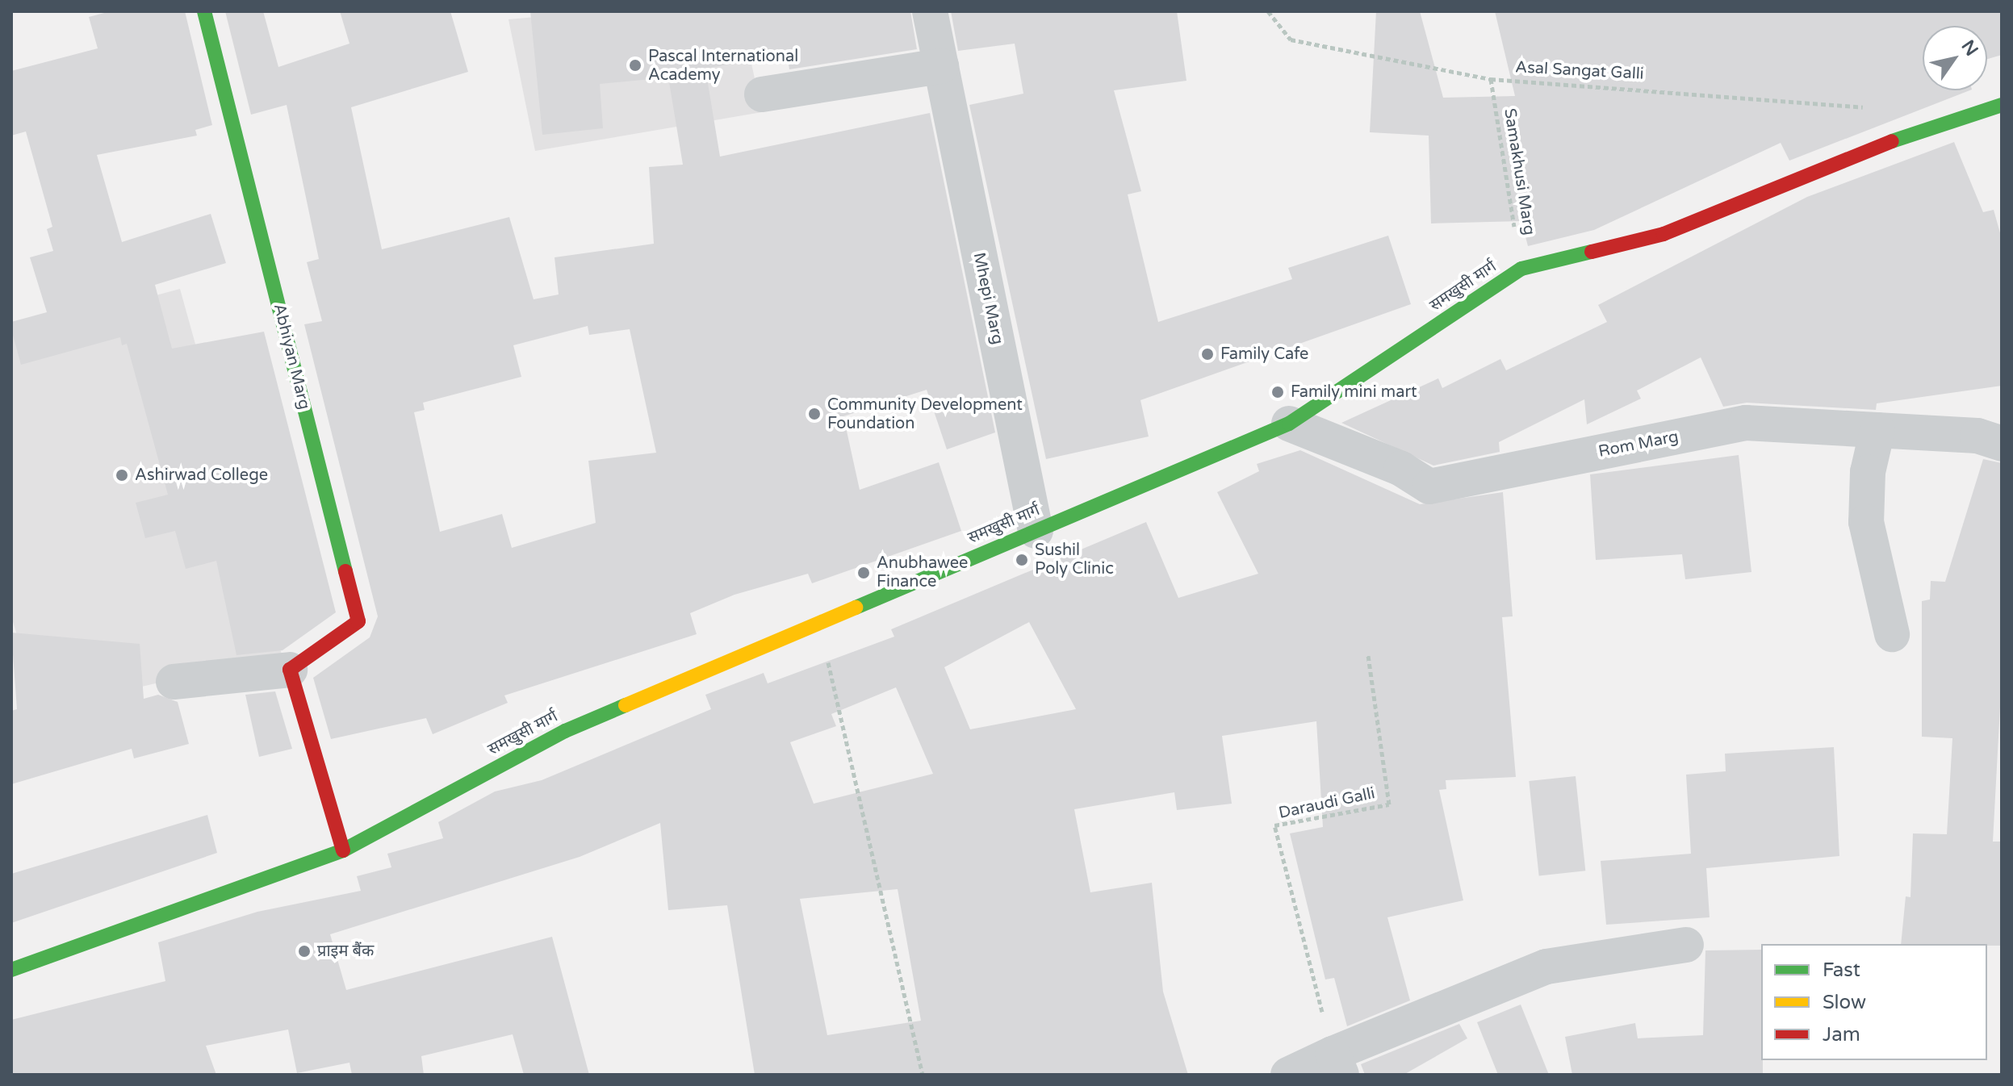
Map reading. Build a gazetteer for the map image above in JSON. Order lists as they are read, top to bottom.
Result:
{
  "streets": {
    "main road": ["समखुसी मार्ग", "Abhiyan Marg"],
    "street": ["Mhepi Marg", "Rom Marg"],
    "path": ["Asal Sangat Galli", "Samakhusi Marg", "Daraudi Galli"]
  },
  "crossings": [
    ["Asal Sangat Galli", "Samakhusi Marg"],
    ["Asal Sangat Galli", "समखुसी मार्ग"],
    ["Samakhusi Marg", "समखुसी मार्ग"],
    ["समखुसी मार्ग", "Mhepi Marg"],
    ["समखुसी मार्ग", "Rom Marg"]
  ],
  "places": [
    "Pascal International Academy",
    "Family Cafe",
    "Family mini mart",
    "Community Development Foundation",
    "Ashirwad College",
    "Sushil Poly Clinic",
    "Anubhawee Finance",
    "प्राइम बैंक"
  ],
  "legend": ["Fast", "Slow", "Jam"],
  "north": "top right"
}
